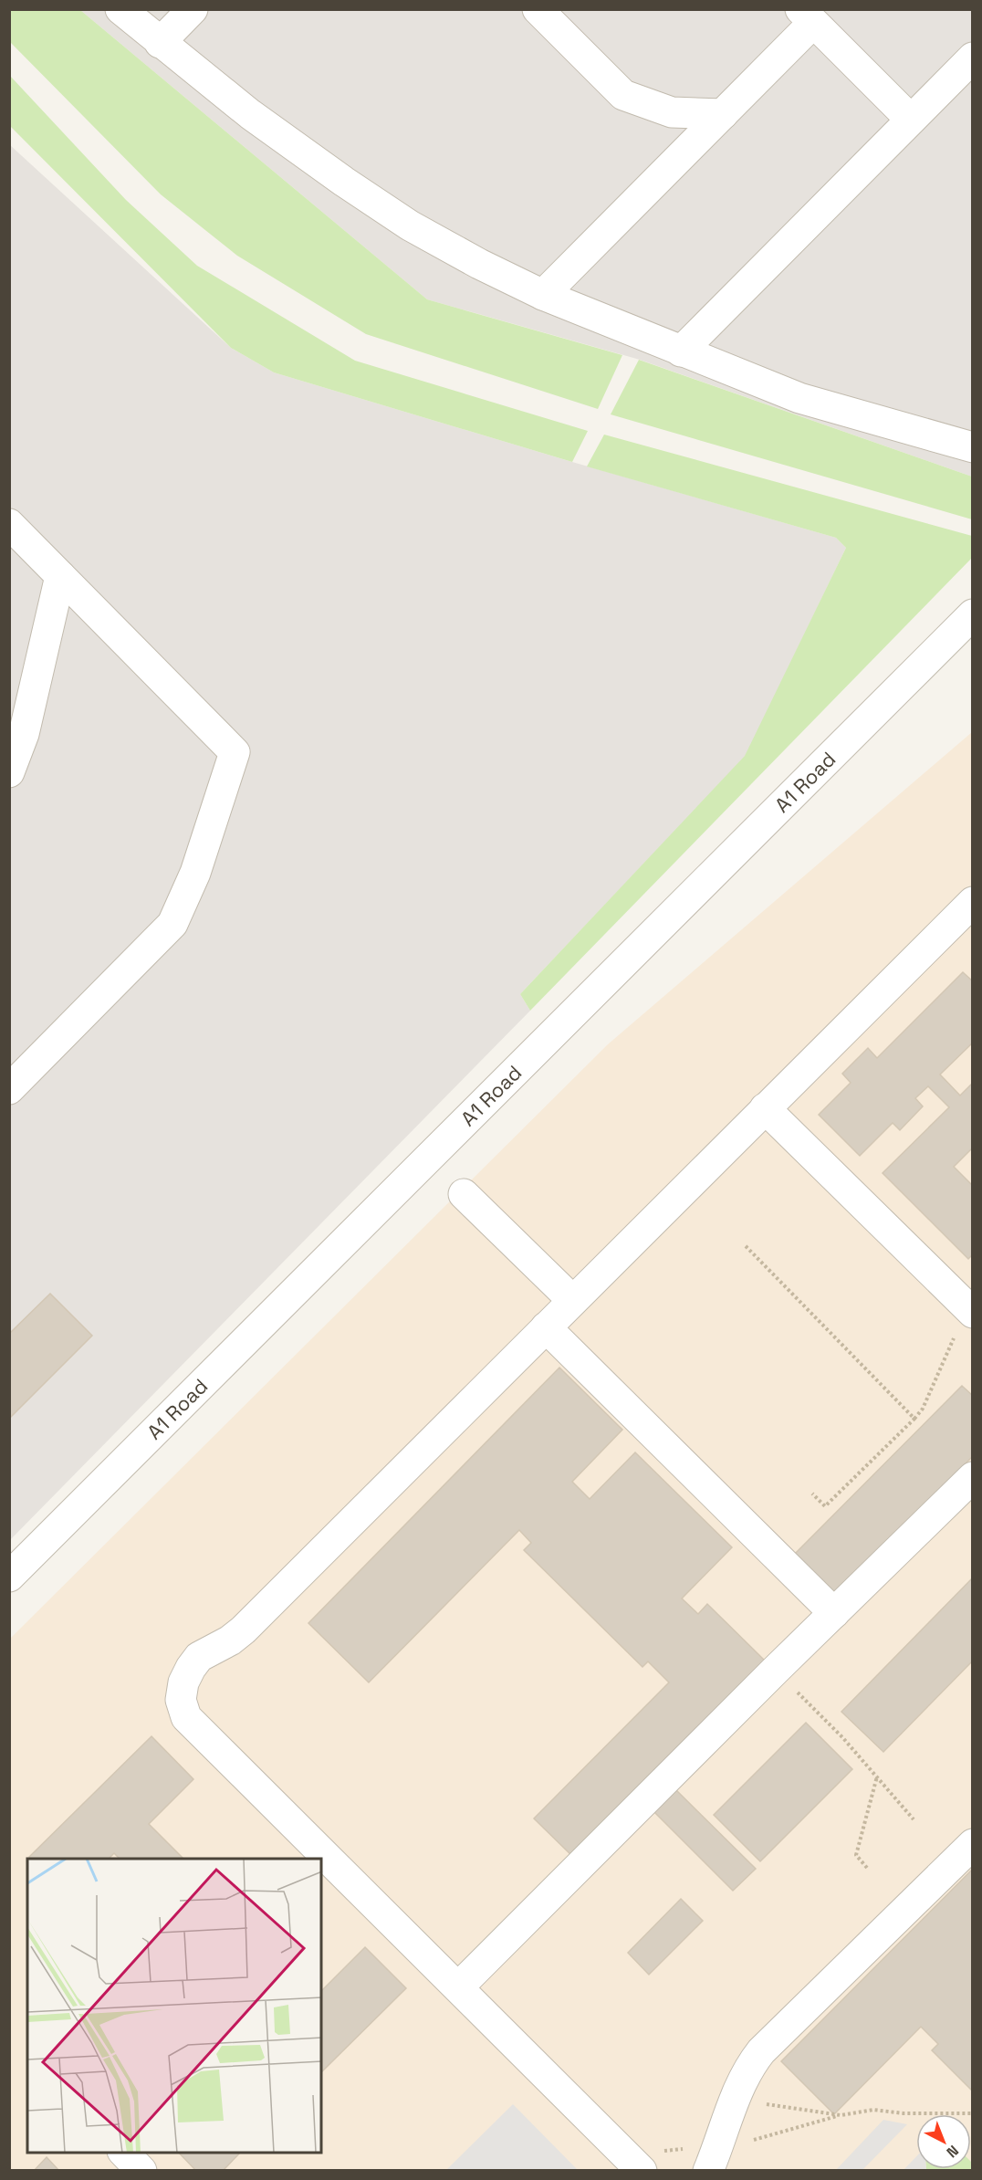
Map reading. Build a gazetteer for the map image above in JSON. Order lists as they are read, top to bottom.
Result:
{
  "streets": {
    "lane": ["A1 Road"]
  },
  "north": "bottom right"
}
